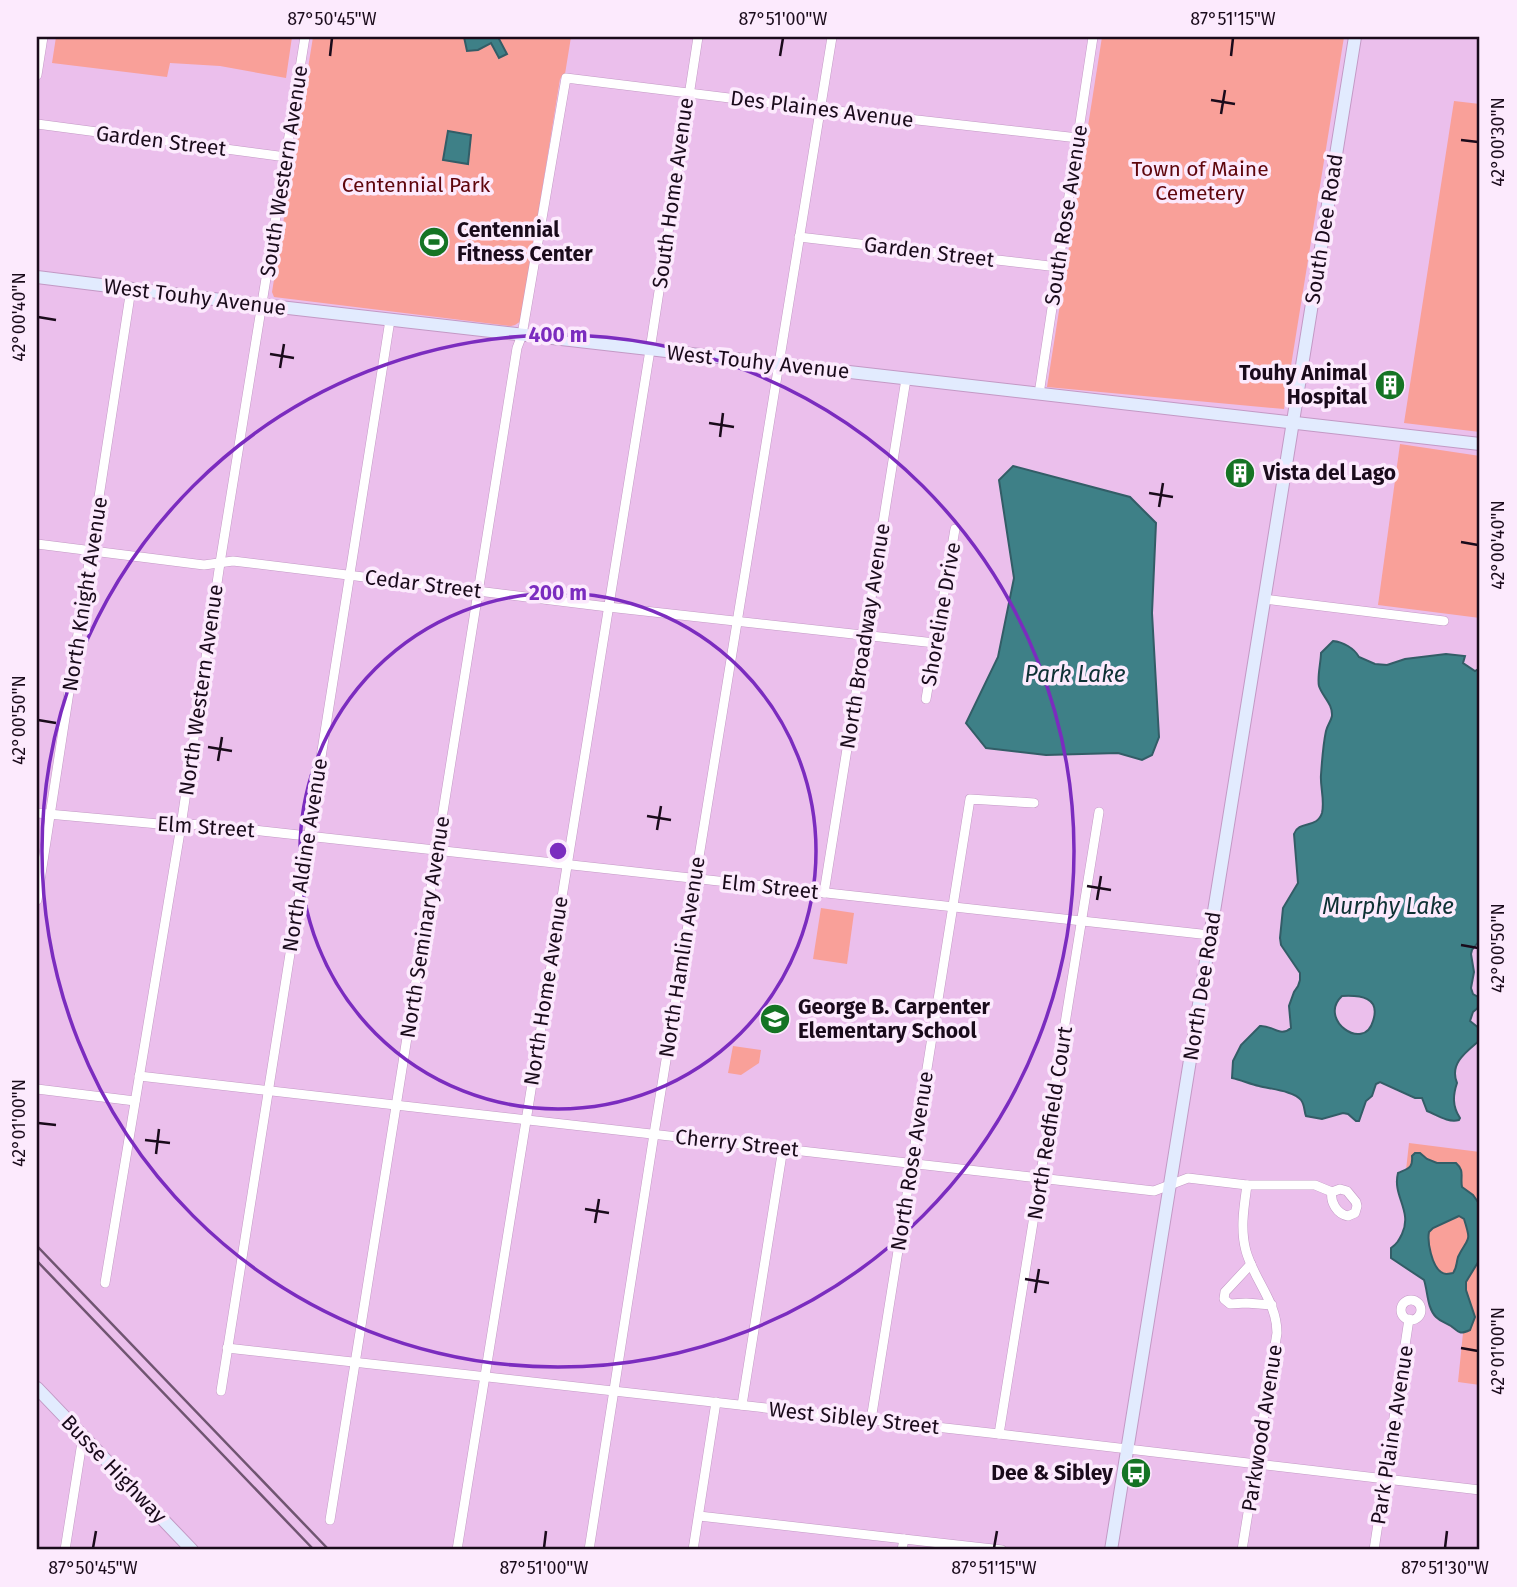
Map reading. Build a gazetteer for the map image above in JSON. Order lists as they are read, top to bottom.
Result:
{
  "streets": {
    "main road": [
      "South Dee Road",
      "West Touhy Avenue",
      "North Dee Road",
      "Busse Highway"
    ],
    "street": [
      "Des Plaines Avenue",
      "Garden Street",
      "South Western Avenue",
      "South Home Avenue",
      "South Rose Avenue",
      "Cedar Street",
      "North Knight Avenue",
      "Shoreline Drive",
      "North Broadway Avenue",
      "North Western Avenue",
      "Elm Street",
      "North Aldine Avenue",
      "North Seminary Avenue",
      "North Hamlin Avenue",
      "North Home Avenue",
      "North Redfield Court",
      "Cherry Street",
      "North Rose Avenue",
      "West Sibley Street",
      "Parkwood Avenue",
      "Park Plaine Avenue"
    ]
  },
  "crossings": [
    ["Des Plaines Avenue", "South Home Avenue"],
    ["Des Plaines Avenue", "South Rose Avenue"],
    ["Des Plaines Avenue", "North Seminary Avenue"],
    ["Des Plaines Avenue", "North Hamlin Avenue"],
    ["Garden Street", "South Western Avenue"],
    ["Garden Street", "South Rose Avenue"],
    ["Garden Street", "North Hamlin Avenue"],
    ["South Western Avenue", "West Touhy Avenue"],
    ["South Western Avenue", "North Western Avenue"],
    ["South Home Avenue", "West Touhy Avenue"],
    ["South Home Avenue", "North Home Avenue"],
    ["South Rose Avenue", "West Touhy Avenue"],
    ["South Dee Road", "West Touhy Avenue"],
    ["South Dee Road", "North Dee Road"],
    ["West Touhy Avenue", "North Knight Avenue"],
    ["West Touhy Avenue", "North Broadway Avenue"],
    ["West Touhy Avenue", "North Western Avenue"],
    ["West Touhy Avenue", "North Aldine Avenue"],
    ["West Touhy Avenue", "North Seminary Avenue"],
    ["West Touhy Avenue", "North Hamlin Avenue"],
    ["West Touhy Avenue", "North Dee Road"],
    ["West Touhy Avenue", "North Home Avenue"],
    ["Cedar Street", "North Knight Avenue"],
    ["Cedar Street", "Shoreline Drive"],
    ["Cedar Street", "North Broadway Avenue"],
    ["Cedar Street", "North Western Avenue"],
    ["Cedar Street", "North Aldine Avenue"],
    ["Cedar Street", "North Seminary Avenue"],
    ["Cedar Street", "North Hamlin Avenue"],
    ["Cedar Street", "North Home Avenue"],
    ["North Knight Avenue", "Elm Street"],
    ["North Broadway Avenue", "Elm Street"],
    ["North Western Avenue", "Elm Street"],
    ["North Western Avenue", "Cherry Street"],
    ["Elm Street", "North Aldine Avenue"],
    ["Elm Street", "North Seminary Avenue"],
    ["Elm Street", "North Hamlin Avenue"],
    ["Elm Street", "North Dee Road"],
    ["Elm Street", "North Home Avenue"],
    ["Elm Street", "North Redfield Court"],
    ["Elm Street", "North Rose Avenue"],
    ["North Aldine Avenue", "Cherry Street"],
    ["North Aldine Avenue", "West Sibley Street"],
    ["North Seminary Avenue", "Cherry Street"],
    ["North Seminary Avenue", "West Sibley Street"],
    ["North Hamlin Avenue", "Cherry Street"],
    ["North Hamlin Avenue", "West Sibley Street"],
    ["North Dee Road", "Cherry Street"],
    ["North Dee Road", "West Sibley Street"],
    ["North Home Avenue", "Cherry Street"],
    ["North Home Avenue", "West Sibley Street"],
    ["North Redfield Court", "Cherry Street"],
    ["North Redfield Court", "West Sibley Street"],
    ["Cherry Street", "North Rose Avenue"],
    ["Cherry Street", "Parkwood Avenue"],
    ["North Rose Avenue", "West Sibley Street"],
    ["West Sibley Street", "Parkwood Avenue"],
    ["West Sibley Street", "Park Plaine Avenue"]
  ],
  "water": ["Park Lake", "Murphy Lake"],
  "parks": ["Town of Maine Cemetery", "Centennial Park"],
  "places": {
    "sports": ["Centennial Fitness Center"],
    "building": ["Touhy Animal Hospital", "Vista del Lago"],
    "school or university": ["George B. Carpenter Elementary School"],
    "bus stop": ["Dee & Sibley"]
  },
  "coordinates": [
    "87°50'45\"W",
    "87°51'00\"W",
    "87°51'15\"W",
    "42°00'30\"N",
    "42°00'40\"N",
    "42°00'50\"N",
    "42°01'00\"N",
    "87°51'30\"W"
  ],
  "rings": ["400 m", "200 m"]
}
